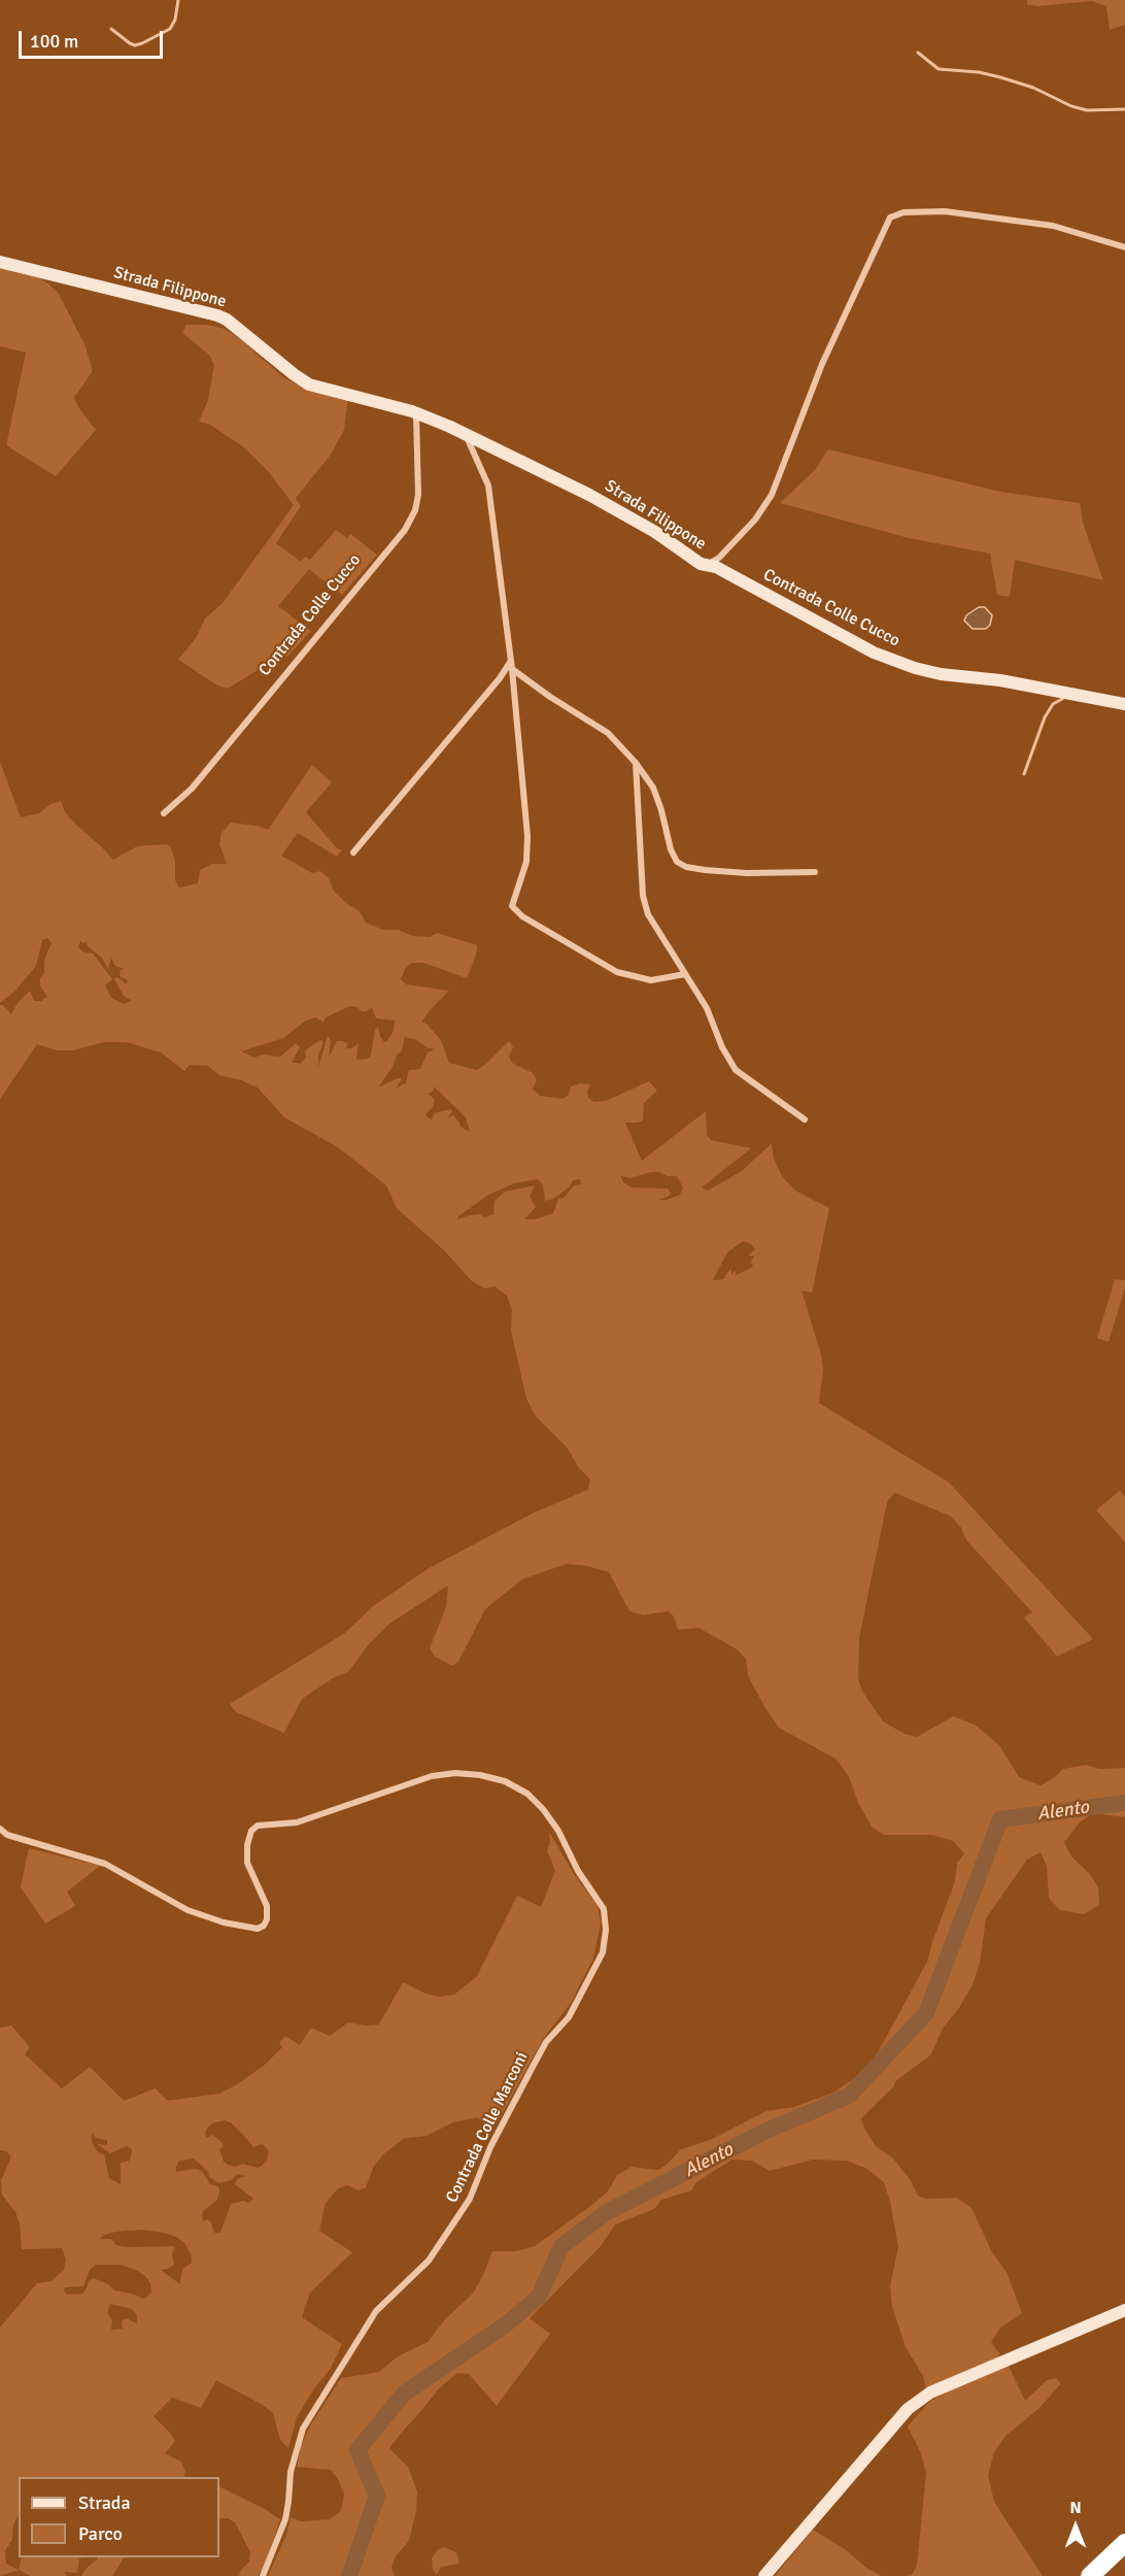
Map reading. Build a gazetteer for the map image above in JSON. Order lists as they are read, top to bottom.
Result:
{
  "streets": {
    "street": ["Strada Filippone", "Contrada Colle Cucco", "Contrada Colle Marconi"]
  },
  "crossings": [
    ["Strada Filippone", "Contrada Colle Cucco"]
  ],
  "water": ["Alento"],
  "legend": ["Strada", "Parco"],
  "scale_bar": "100 m",
  "north": "top"
}
